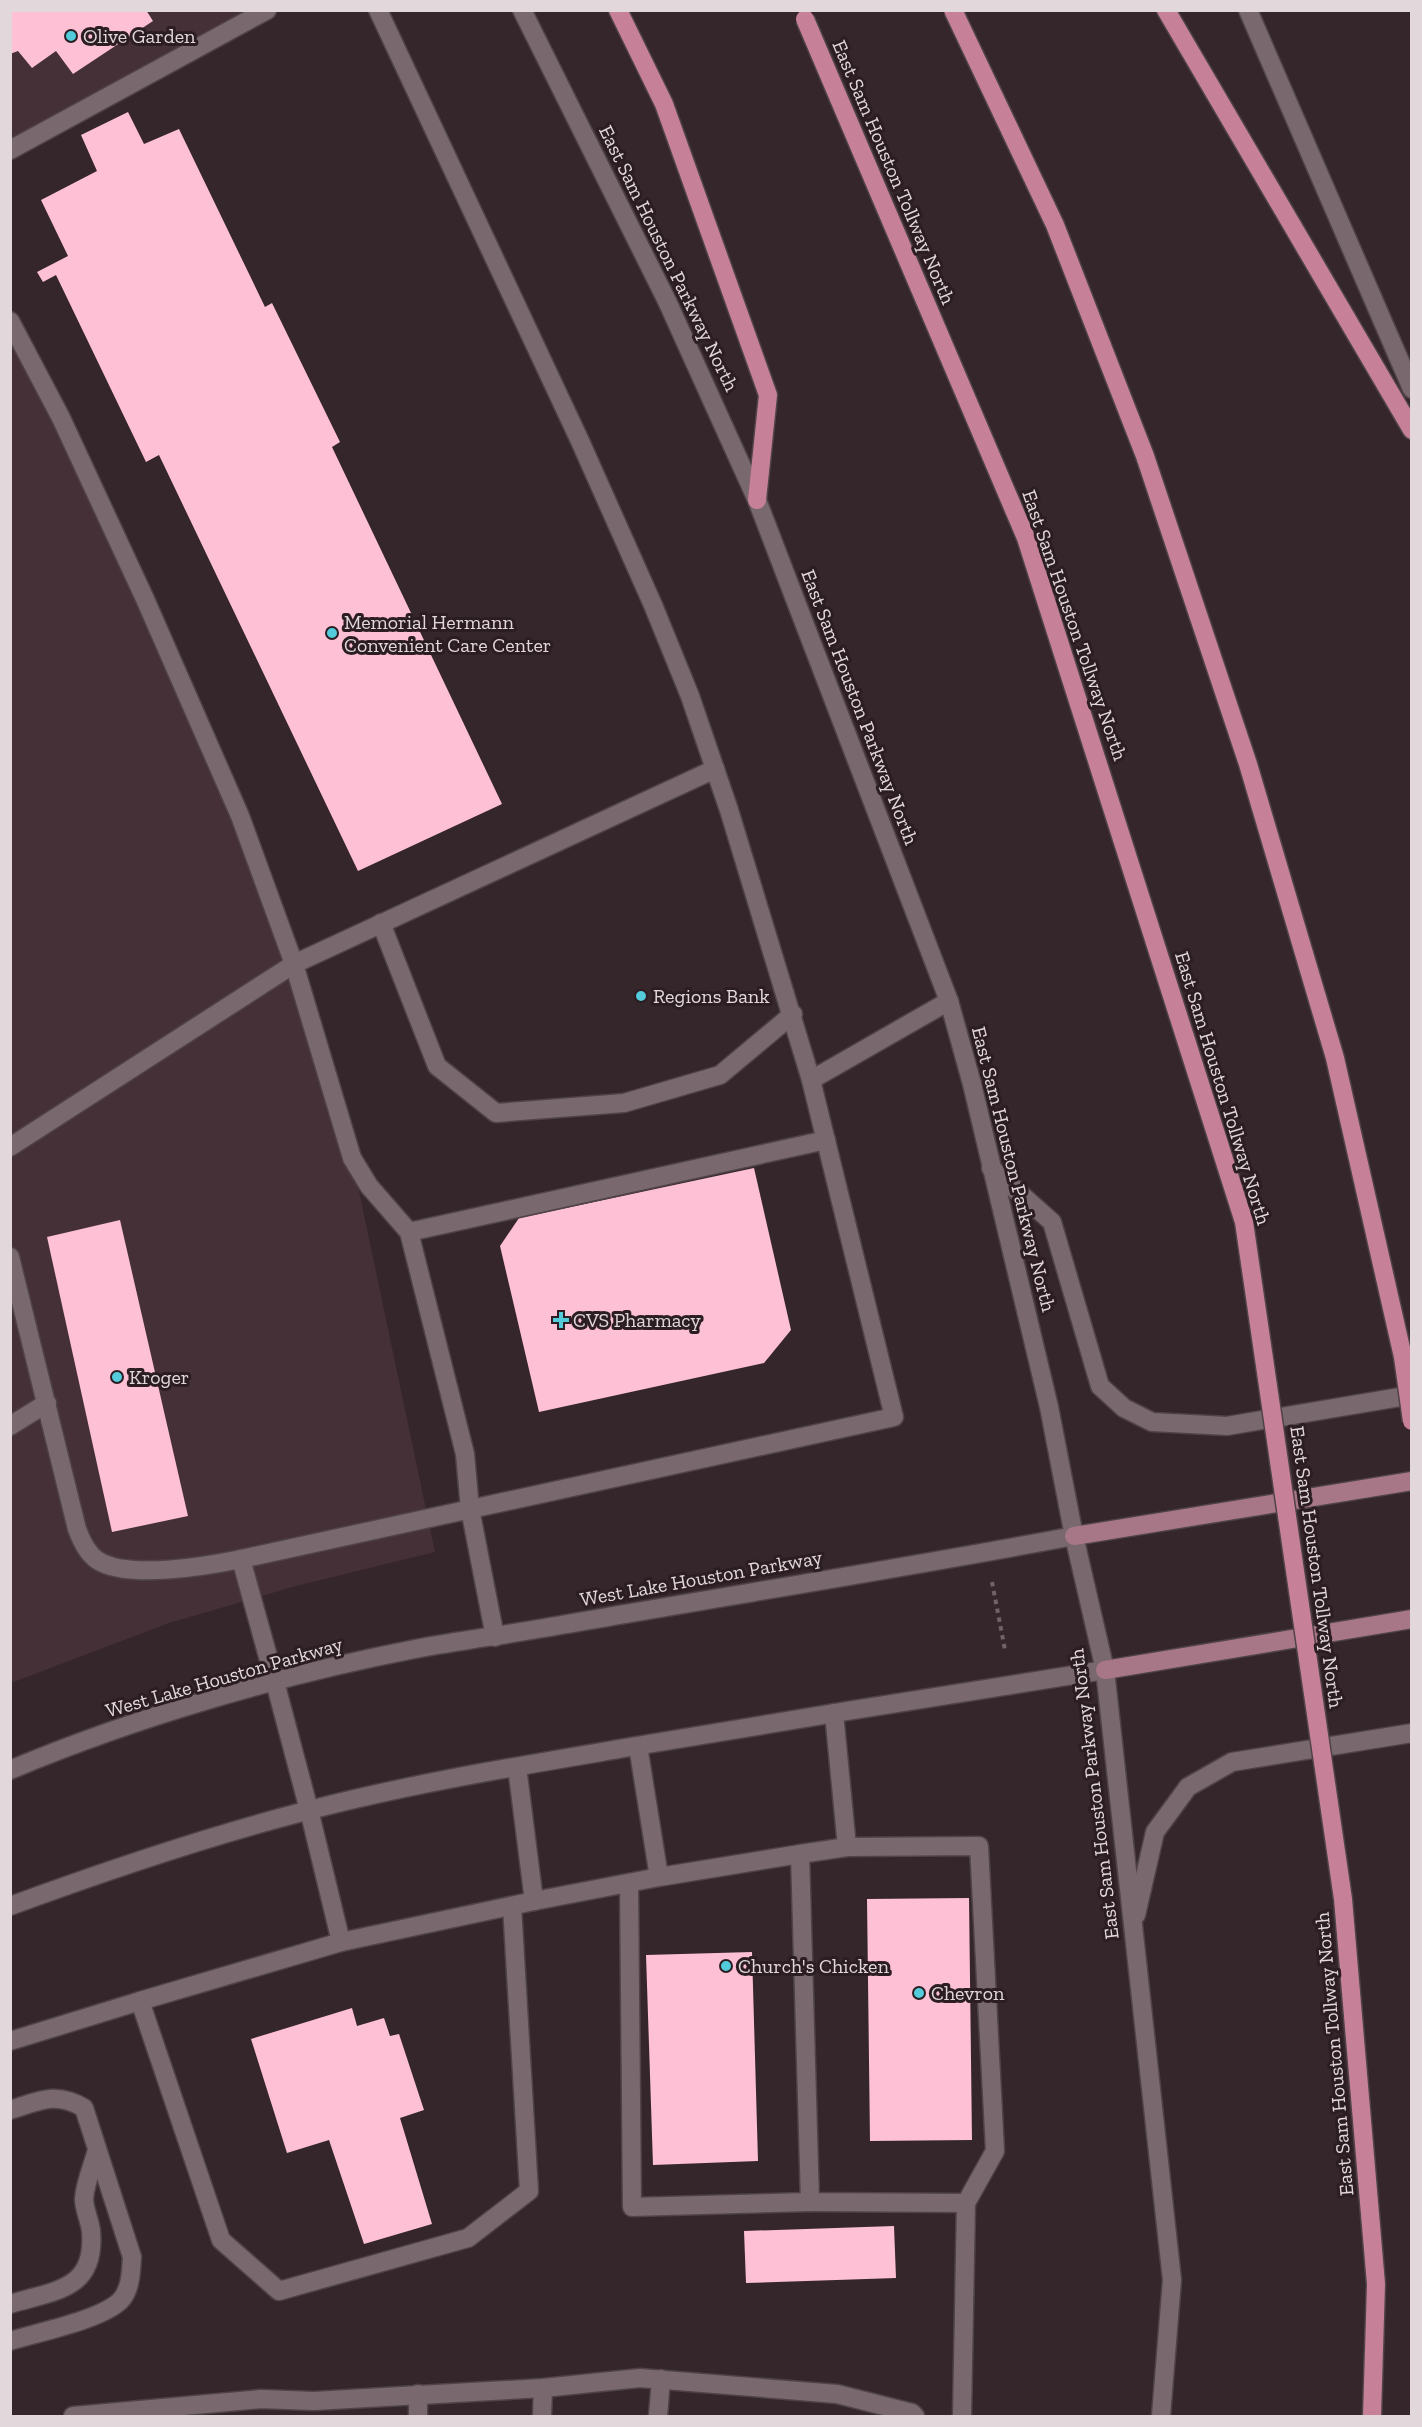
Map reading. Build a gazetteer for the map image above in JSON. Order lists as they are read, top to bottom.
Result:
{
  "streets": {
    "highway": ["East Sam Houston Tollway North"],
    "main road": ["East Sam Houston Parkway North", "West Lake Houston Parkway"]
  },
  "crossings": [
    ["East Sam Houston Parkway North", "West Lake Houston Parkway"]
  ],
  "places": {
    "other": [
      "Olive Garden",
      "Memorial Hermann Convenient Care Center",
      "Regions Bank",
      "Kroger",
      "Church's Chicken",
      "Chevron"
    ],
    "health": ["CVS Pharmacy"]
  }
}
